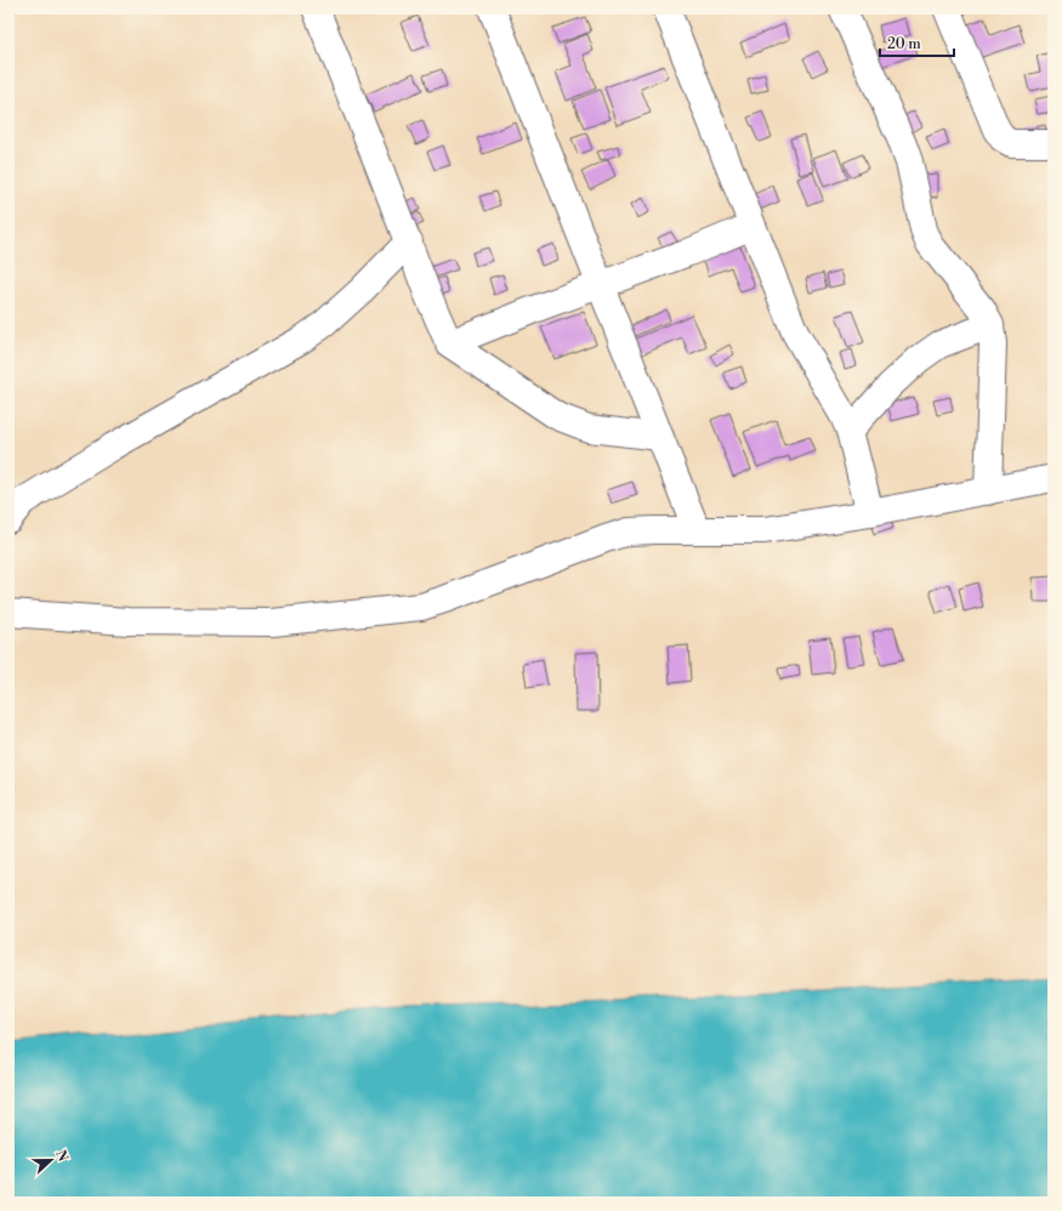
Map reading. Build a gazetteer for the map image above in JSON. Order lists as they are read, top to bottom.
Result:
{
  "scale_bar": "20 m",
  "north": "right"
}
